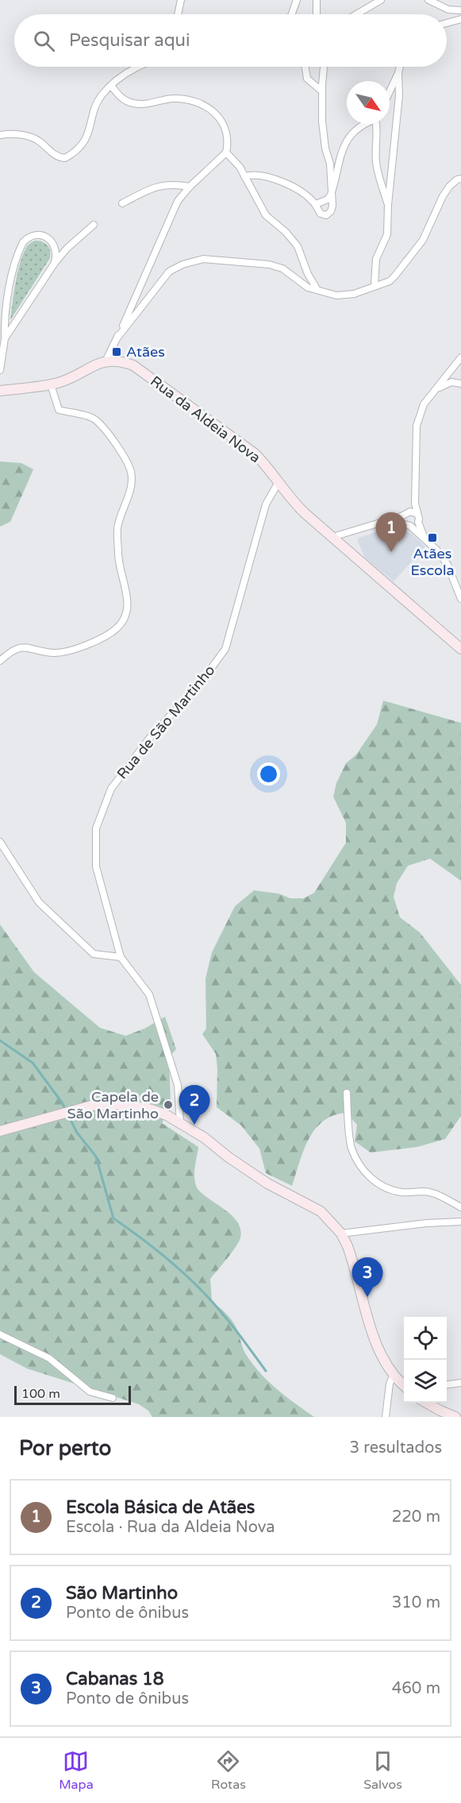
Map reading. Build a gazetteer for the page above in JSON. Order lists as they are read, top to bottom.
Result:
{
  "streets": {
    "street": ["Rua da Aldeia Nova", "Rua de São Martinho"]
  },
  "crossings": [
    ["Rua da Aldeia Nova", "Rua de São Martinho"]
  ],
  "places": {
    "transit": ["Atães", "Atães Escola"],
    "other": ["Capela de São Martinho"]
  },
  "scale_bar": "100 m",
  "north": "bottom right",
  "page": {
    "search": "Pesquisar aqui",
    "pins": ["1", "2", "3"],
    "scale": "100 m",
    "heading": ["Por perto", "3 resultados"],
    "list": [
      {
        "mark": "1",
        "name": "Escola Básica de Atães",
        "note": "Escola · Rua da Aldeia Nova",
        "value": "220 m"
      },
      {
        "mark": "2",
        "name": "São Martinho",
        "note": "Ponto de ônibus",
        "value": "310 m"
      },
      {
        "mark": "3",
        "name": "Cabanas 18",
        "note": "Ponto de ônibus",
        "value": "460 m"
      }
    ],
    "nav": ["Mapa", "Rotas", "Salvos"]
  }
}
